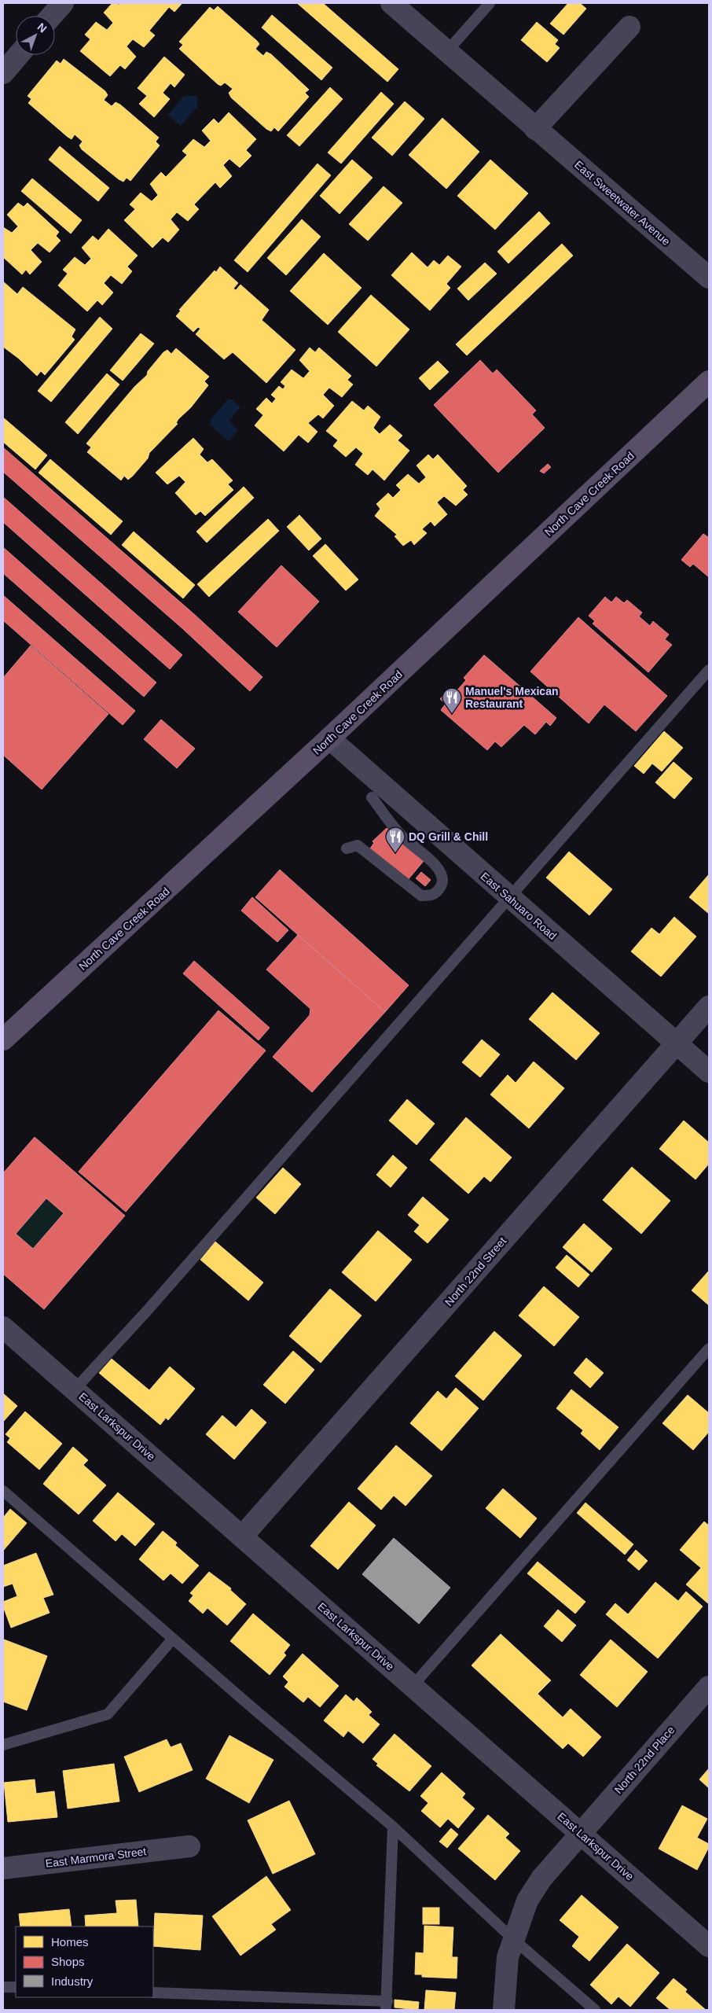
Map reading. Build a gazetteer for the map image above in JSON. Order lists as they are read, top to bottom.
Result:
{
  "streets": {
    "main road": ["North Cave Creek Road"],
    "street": [
      "East Sweetwater Avenue",
      "East Sahuaro Road",
      "North 22nd Street",
      "East Larkspur Drive",
      "North 22nd Place",
      "East Marmora Street"
    ]
  },
  "crossings": [
    ["North Cave Creek Road", "East Sahuaro Road"],
    ["East Sahuaro Road", "North 22nd Street"],
    ["North 22nd Street", "East Larkspur Drive"],
    ["East Larkspur Drive", "North 22nd Place"]
  ],
  "places": {
    "restaurant": ["Manuel's Mexican Restaurant", "DQ Grill & Chill"]
  },
  "legend": ["Homes", "Shops", "Industry"],
  "north": "top right"
}
